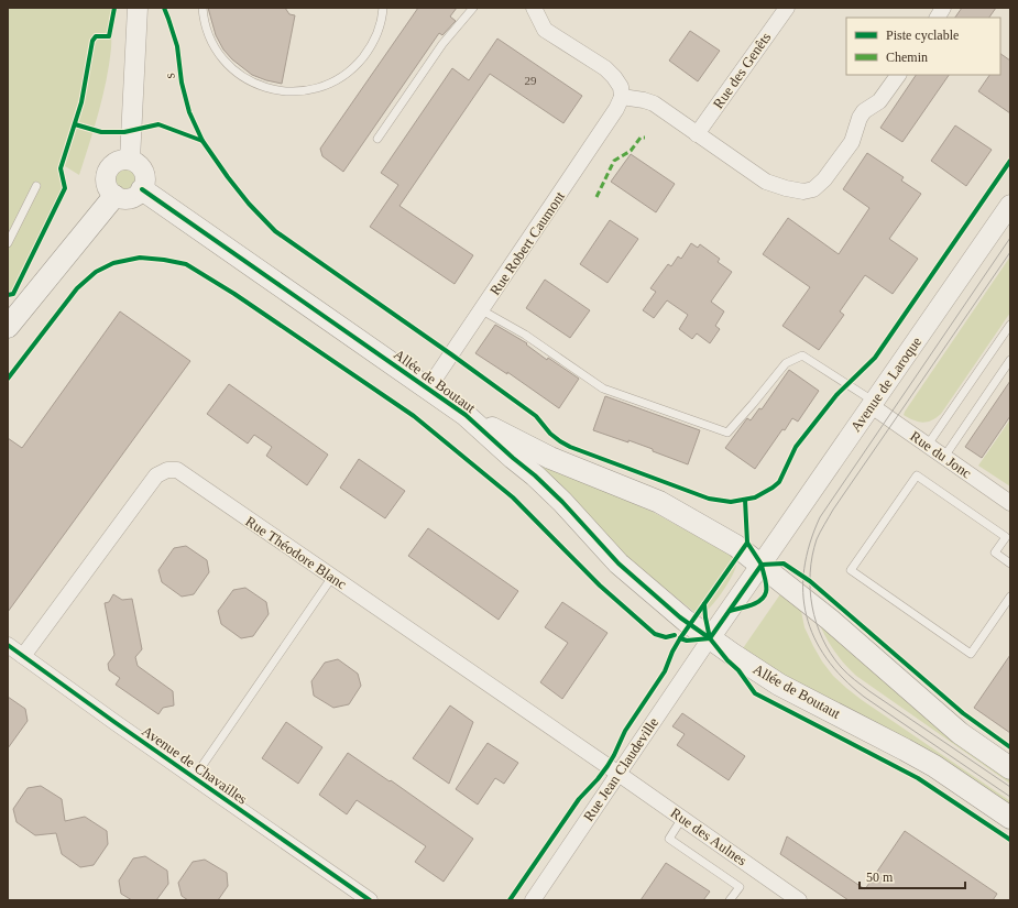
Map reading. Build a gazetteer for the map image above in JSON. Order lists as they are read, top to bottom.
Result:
{
  "streets": {
    "main road": ["Allée de Boutaut"],
    "street": [
      "Rue des Genêts",
      "Rue Robert Caumont",
      "Avenue de Laroque",
      "Rue du Jonc",
      "Rue Théodore Blanc",
      "Avenue de Chavailles",
      "Rue Jean Claudeville",
      "Rue des Aulnes"
    ],
    "cycle path": ["s"]
  },
  "crossings": [
    ["Rue Robert Caumont", "Allée de Boutaut"],
    ["Allée de Boutaut", "Avenue de Laroque"],
    ["Allée de Boutaut", "Rue Jean Claudeville"],
    ["Avenue de Laroque", "Rue du Jonc"],
    ["Avenue de Laroque", "Rue Jean Claudeville"],
    ["Rue Théodore Blanc", "Avenue de Chavailles"],
    ["Rue Théodore Blanc", "Rue Jean Claudeville"],
    ["Rue Théodore Blanc", "Rue des Aulnes"],
    ["Rue Jean Claudeville", "Rue des Aulnes"]
  ],
  "house_numbers": ["29"],
  "legend": ["Piste cyclable", "Chemin"],
  "scale_bar": "50 m"
}
